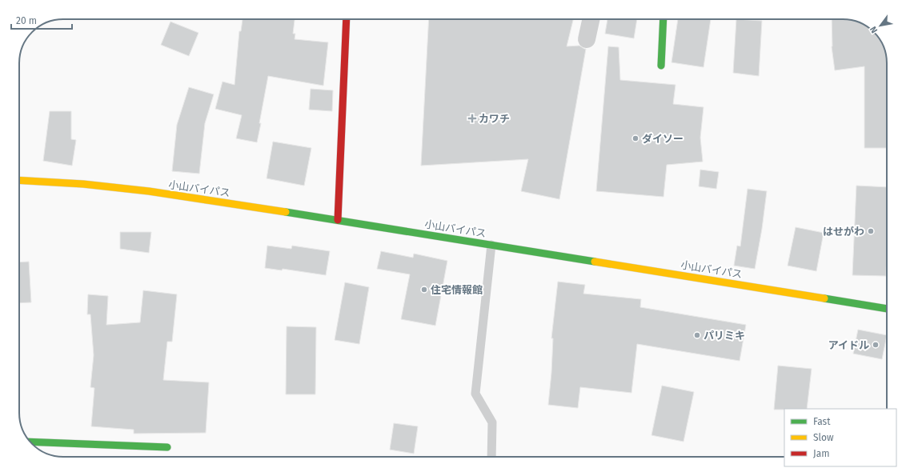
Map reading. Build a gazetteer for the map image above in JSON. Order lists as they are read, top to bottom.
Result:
{
  "streets": {
    "main road": ["小山バイパス"]
  },
  "places": {
    "health": ["カワチ"],
    "other": [
      "ダイソー",
      "はせがわ",
      "住宅情報館",
      "パリミキ",
      "アイドル"
    ]
  },
  "legend": ["Fast", "Slow", "Jam"],
  "scale_bar": "20 m",
  "north": "bottom left"
}
